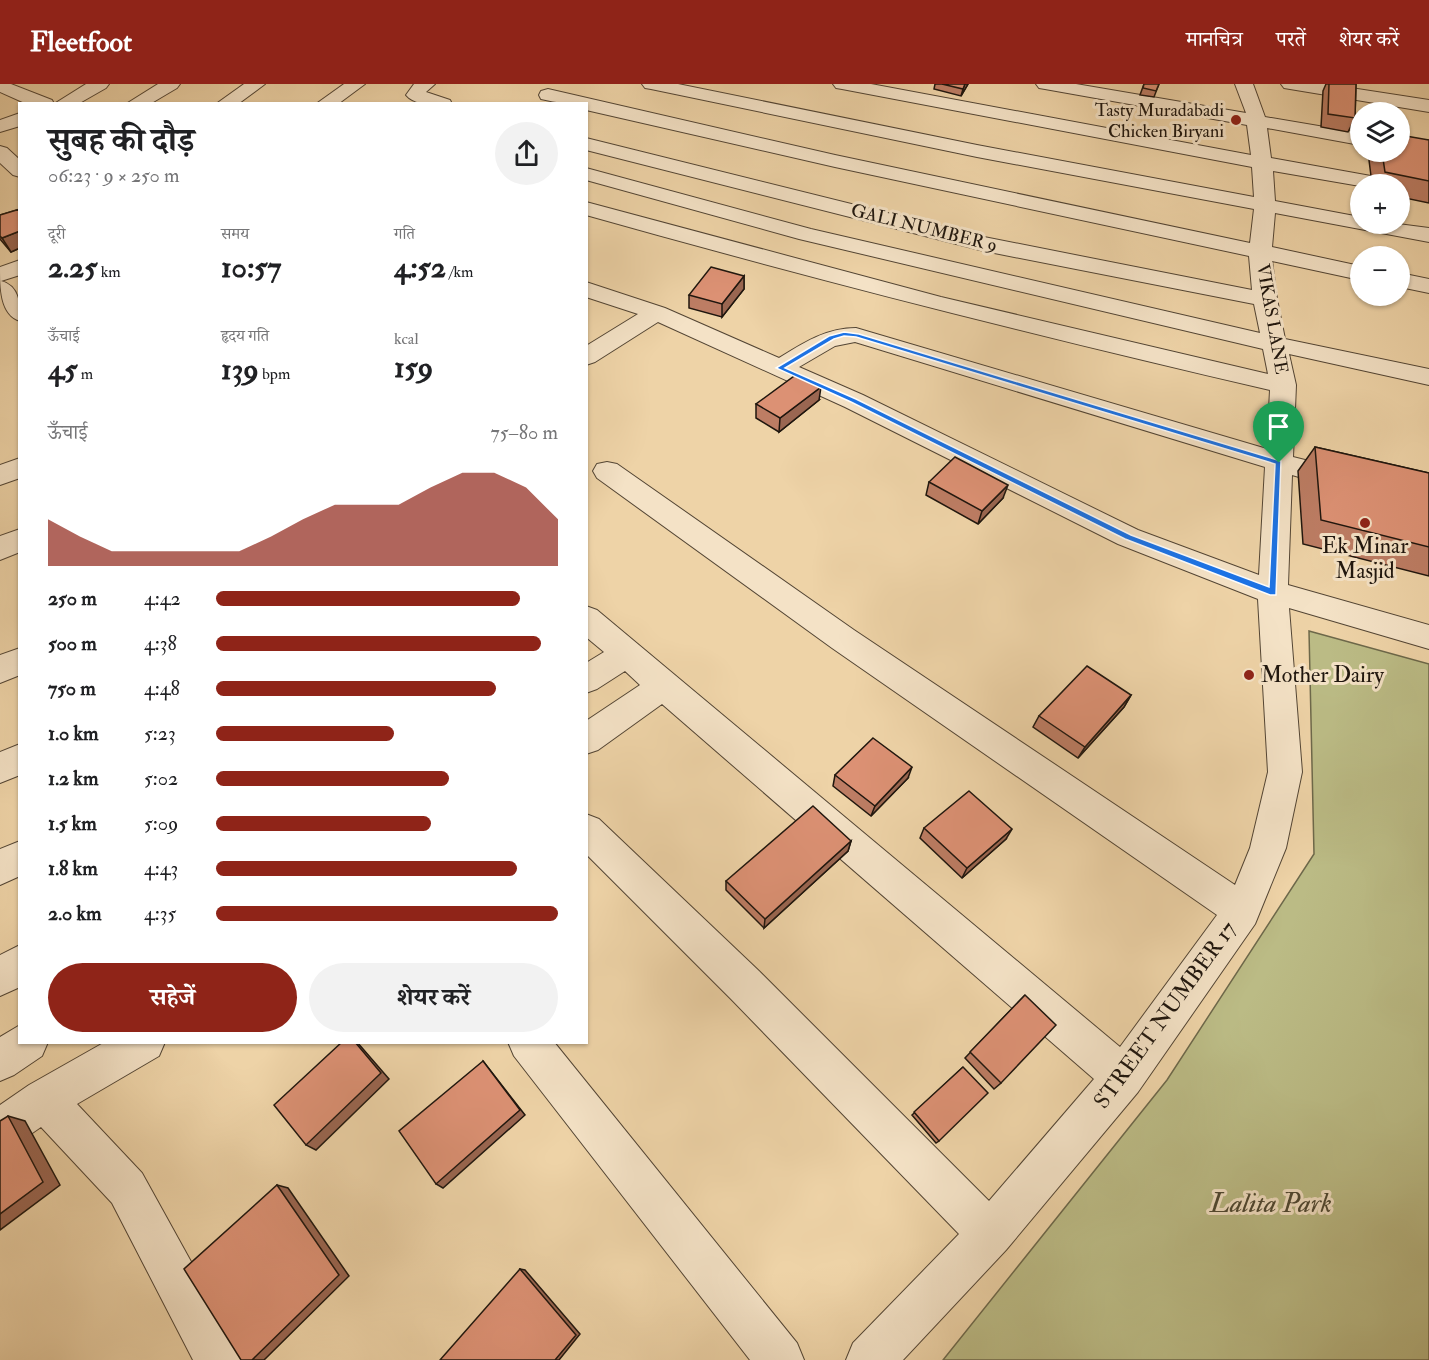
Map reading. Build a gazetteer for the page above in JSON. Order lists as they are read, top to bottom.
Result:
{
  "streets": {
    "street": ["GALI NUMBER 9", "VIKAS LANE", "STREET NUMBER 17"]
  },
  "crossings": [
    ["GALI NUMBER 9", "VIKAS LANE"],
    ["VIKAS LANE", "STREET NUMBER 17"]
  ],
  "parks": ["Lalita Park"],
  "places": ["Tasty Muradabadi Chicken Biryani", "Ek Minar Masjid", "Mother Dairy"],
  "page": {
    "header": "Fleetfoot",
    "nav": ["मानचित्र", "परतें", "शेयर करें"],
    "map_buttons": ["+", "−"],
    "heading": ["सुबह की दौड़", "06:23 · 9 × 250 m"],
    "stats": [
      ["दूरी", "2.25 km"],
      ["समय", "10:57"],
      ["गति", "4:52 /km"],
      ["ऊँचाई", "45 m"],
      ["हृदय गति", "139 bpm"],
      ["kcal", "159"]
    ],
    "chart": ["ऊँचाई", "75–80 m"],
    "list": [
      {
        "name": "250 m",
        "note": "4:42"
      },
      {
        "name": "500 m",
        "note": "4:38"
      },
      {
        "name": "750 m",
        "note": "4:48"
      },
      {
        "name": "1.0 km",
        "note": "5:23"
      },
      {
        "name": "1.2 km",
        "note": "5:02"
      },
      {
        "name": "1.5 km",
        "note": "5:09"
      },
      {
        "name": "1.8 km",
        "note": "4:43"
      },
      {
        "name": "2.0 km",
        "note": "4:35"
      }
    ],
    "buttons": ["सहेजें", "शेयर करें"]
  }
}
